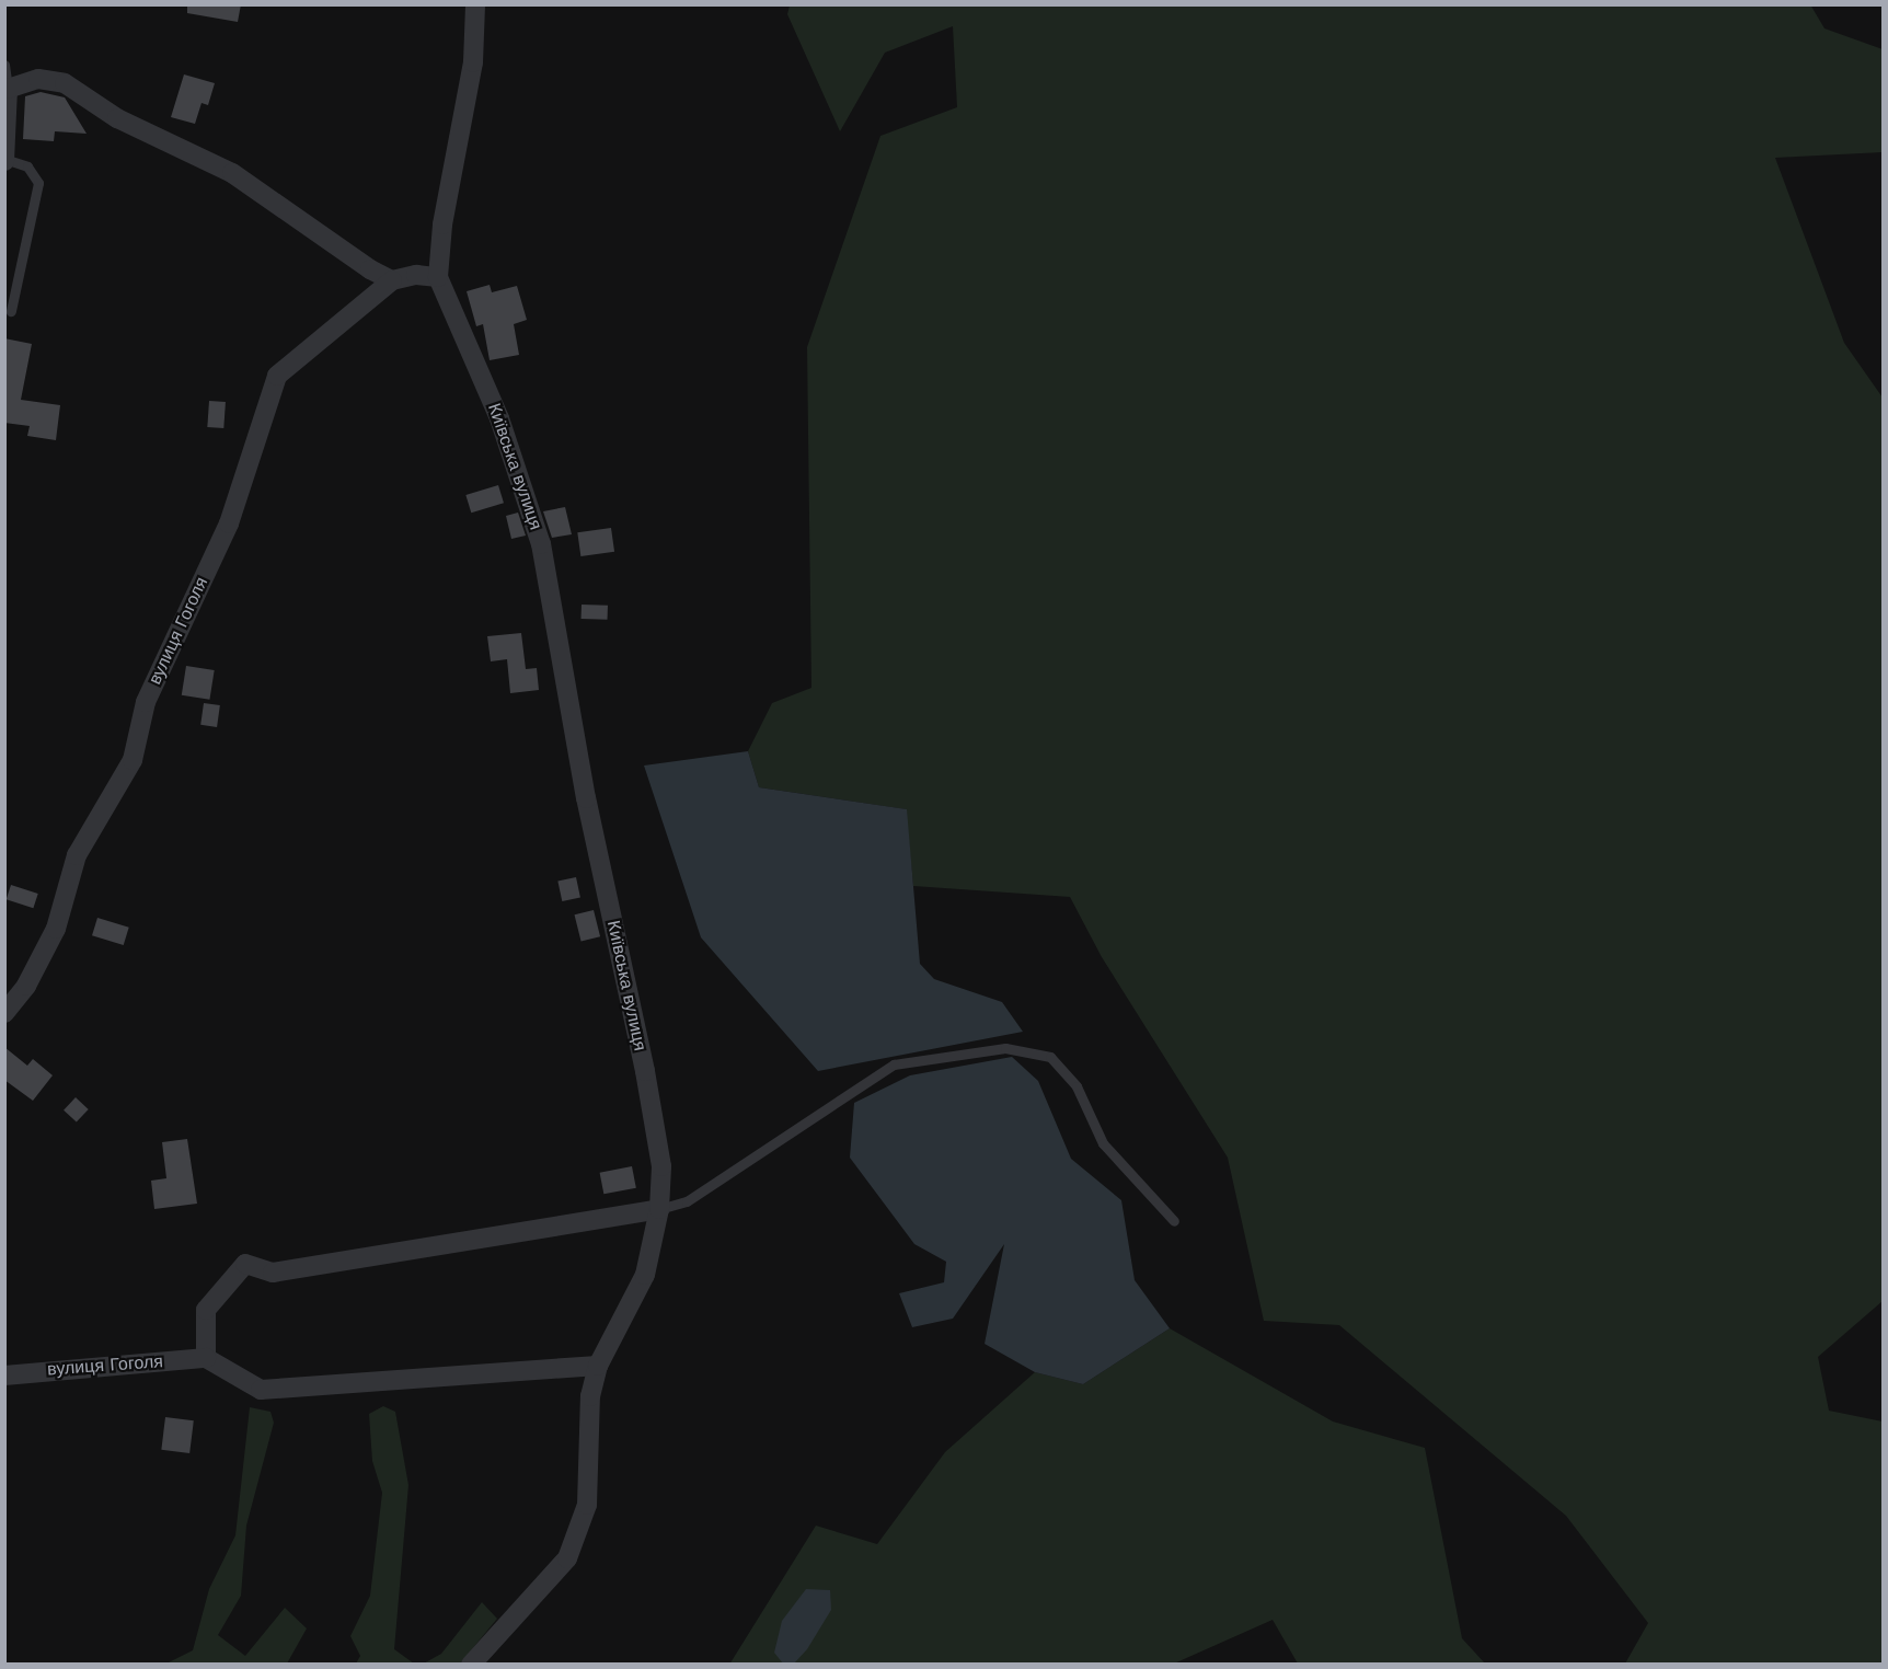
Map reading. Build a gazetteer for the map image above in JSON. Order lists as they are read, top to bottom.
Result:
{
  "streets": {
    "street": ["Київська вулиця", "вулиця Гоголя"]
  }
}
